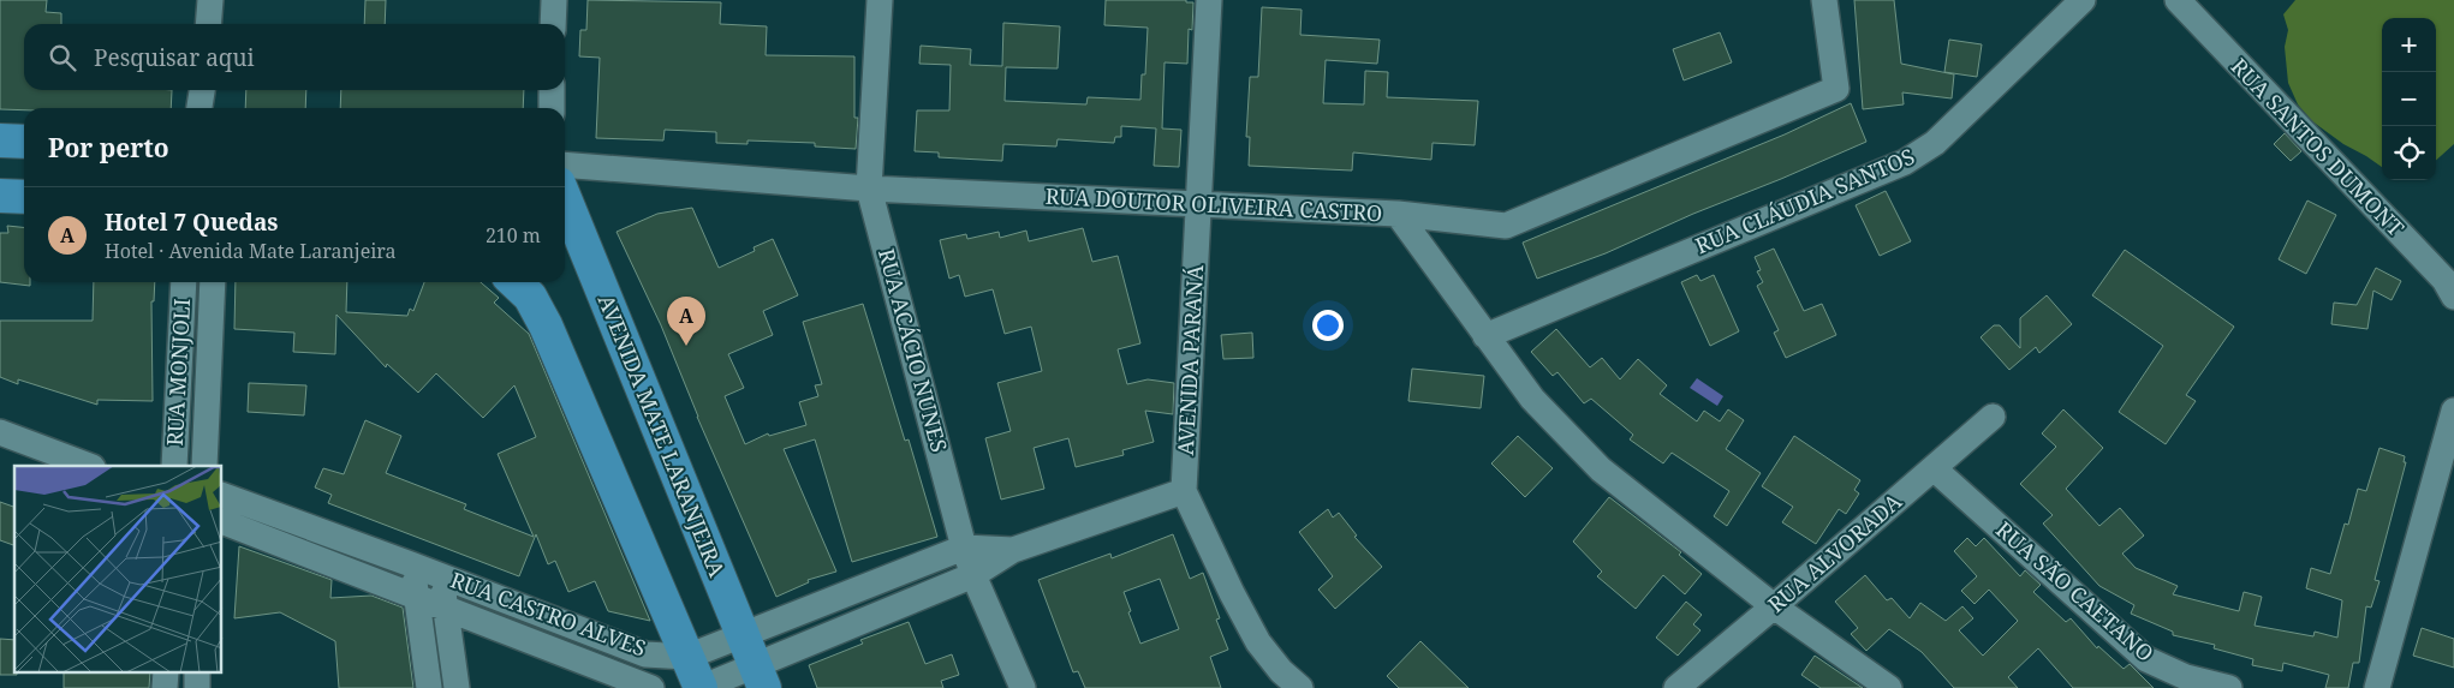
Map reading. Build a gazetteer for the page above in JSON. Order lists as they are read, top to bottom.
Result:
{
  "streets": {
    "main road": ["AVENIDA MATE LARANJEIRA"],
    "street": [
      "RUA SANTOS DUMONT",
      "RUA CLÁUDIA SANTOS",
      "RUA DOUTOR OLIVEIRA CASTRO",
      "RUA ACÁCIO NUNES",
      "AVENIDA PARANÁ",
      "RUA MONJOLI",
      "RUA ALVORADA",
      "RUA SÃO CAETANO",
      "RUA CASTRO ALVES"
    ]
  },
  "crossings": [
    ["RUA CLÁUDIA SANTOS", "RUA DOUTOR OLIVEIRA CASTRO"],
    ["RUA DOUTOR OLIVEIRA CASTRO", "RUA ACÁCIO NUNES"],
    ["RUA DOUTOR OLIVEIRA CASTRO", "AVENIDA PARANÁ"],
    ["RUA DOUTOR OLIVEIRA CASTRO", "RUA ALVORADA"],
    ["RUA ACÁCIO NUNES", "RUA CASTRO ALVES"],
    ["AVENIDA PARANÁ", "RUA CASTRO ALVES"],
    ["AVENIDA MATE LARANJEIRA", "RUA CASTRO ALVES"],
    ["RUA ALVORADA", "RUA SÃO CAETANO"]
  ],
  "page": {
    "map_buttons": ["+", "−"],
    "search": "Pesquisar aqui",
    "heading": "Por perto",
    "list": [
      {
        "mark": "A",
        "name": "Hotel 7 Quedas",
        "note": "Hotel · Avenida Mate Laranjeira",
        "value": "210 m"
      }
    ],
    "pins": "A"
  }
}
